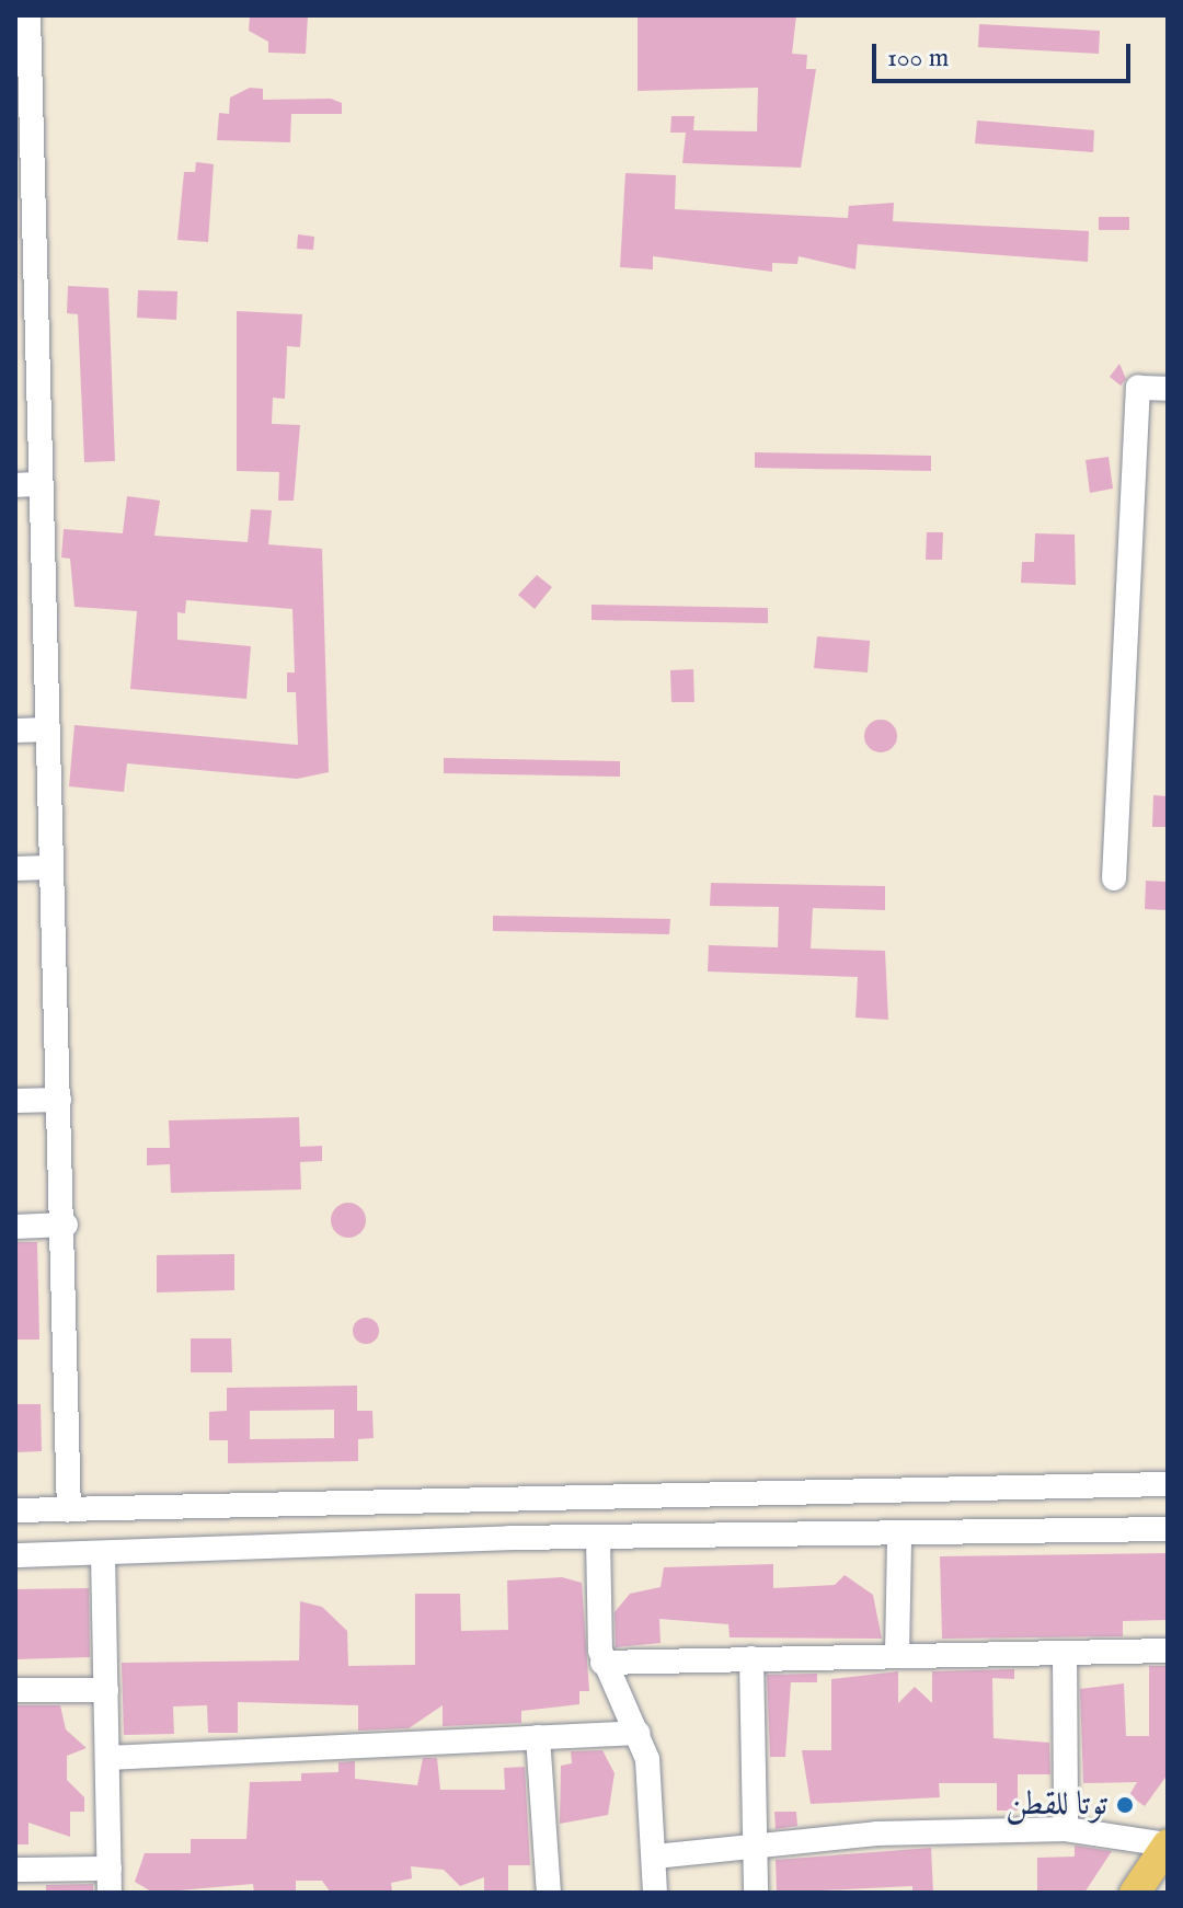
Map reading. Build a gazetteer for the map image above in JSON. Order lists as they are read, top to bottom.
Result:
{
  "places": ["توتا للقطن"],
  "scale_bar": "100 m"
}
